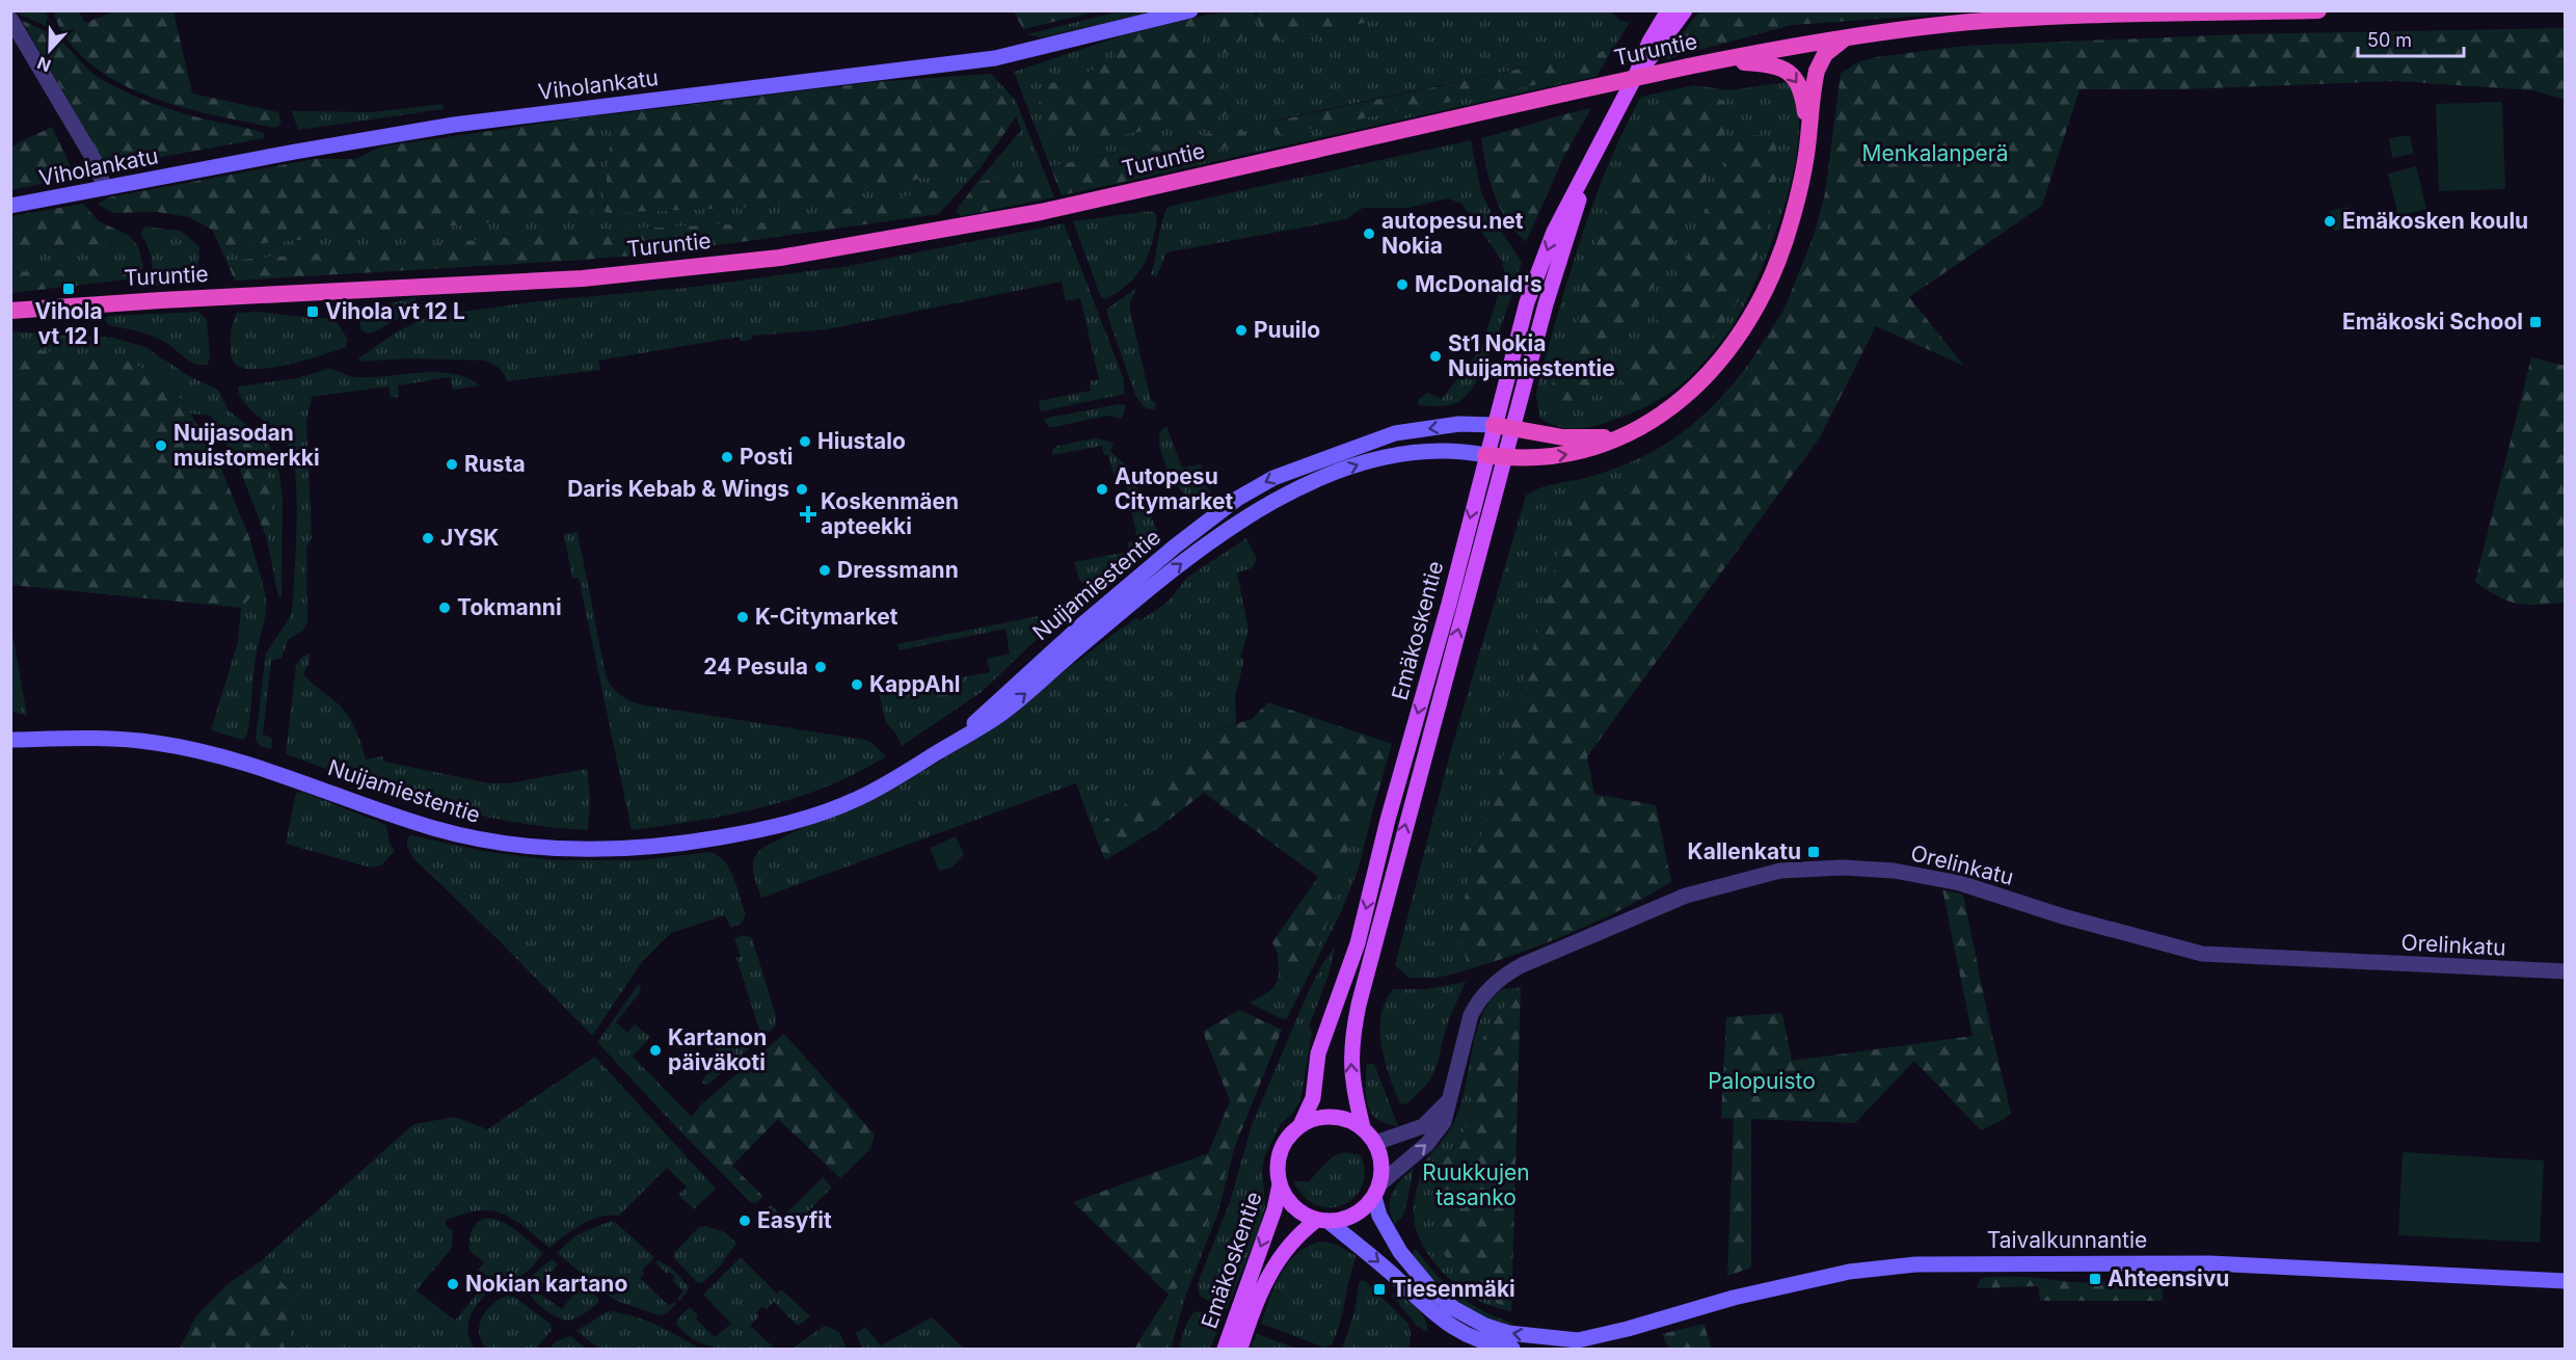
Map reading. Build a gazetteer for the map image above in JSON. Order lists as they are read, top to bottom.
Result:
{
  "streets": {
    "highway": ["Turuntie"],
    "main road": [
      "Viholankatu",
      "Nuijamiestentie",
      "Emäkoskentie",
      "Taivalkunnantie"
    ],
    "street": ["Orelinkatu"]
  },
  "crossings": [
    ["Nuijamiestentie", "Emäkoskentie"],
    ["Emäkoskentie", "Orelinkatu"],
    ["Emäkoskentie", "Taivalkunnantie"],
    ["Orelinkatu", "Taivalkunnantie"]
  ],
  "parks": ["Menkalanperä", "Palopuisto", "Ruukkujen tasanko"],
  "places": {
    "other": [
      "Emäkosken koulu",
      "autopesu.net Nokia",
      "McDonald's",
      "Puuilo",
      "St1 Nokia Nuijamiestentie",
      "Hiustalo",
      "Nuijasodan muistomerkki",
      "Posti",
      "Rusta",
      "Daris Kebab & Wings",
      "Autopesu Citymarket",
      "JYSK",
      "Dressmann",
      "Tokmanni",
      "K-Citymarket",
      "24 Pesula",
      "KappAhl",
      "Kartanon päiväkoti",
      "Easyfit",
      "Nokian kartano"
    ],
    "transit": [
      "Vihola vt 12 I",
      "Vihola vt 12 L",
      "Emäkoski School",
      "Kallenkatu",
      "Ahteensivu",
      "Tiesenmäki"
    ],
    "health": ["Koskenmäen apteekki"]
  },
  "scale_bar": "50 m",
  "north": "bottom"
}
